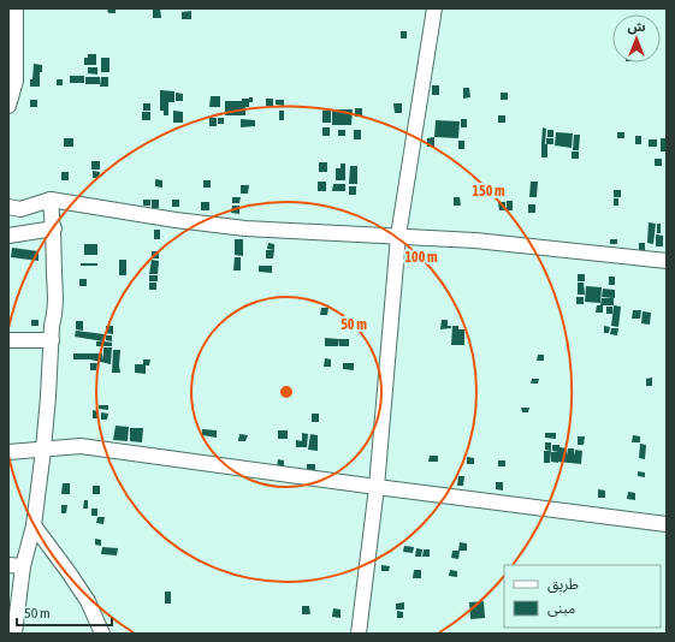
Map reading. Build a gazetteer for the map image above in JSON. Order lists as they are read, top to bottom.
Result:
{
  "legend": ["طريق", "مبنى"],
  "scale_bar": "50 m",
  "north": "top",
  "rings": ["150 m", "100 m", "50 m"]
}
